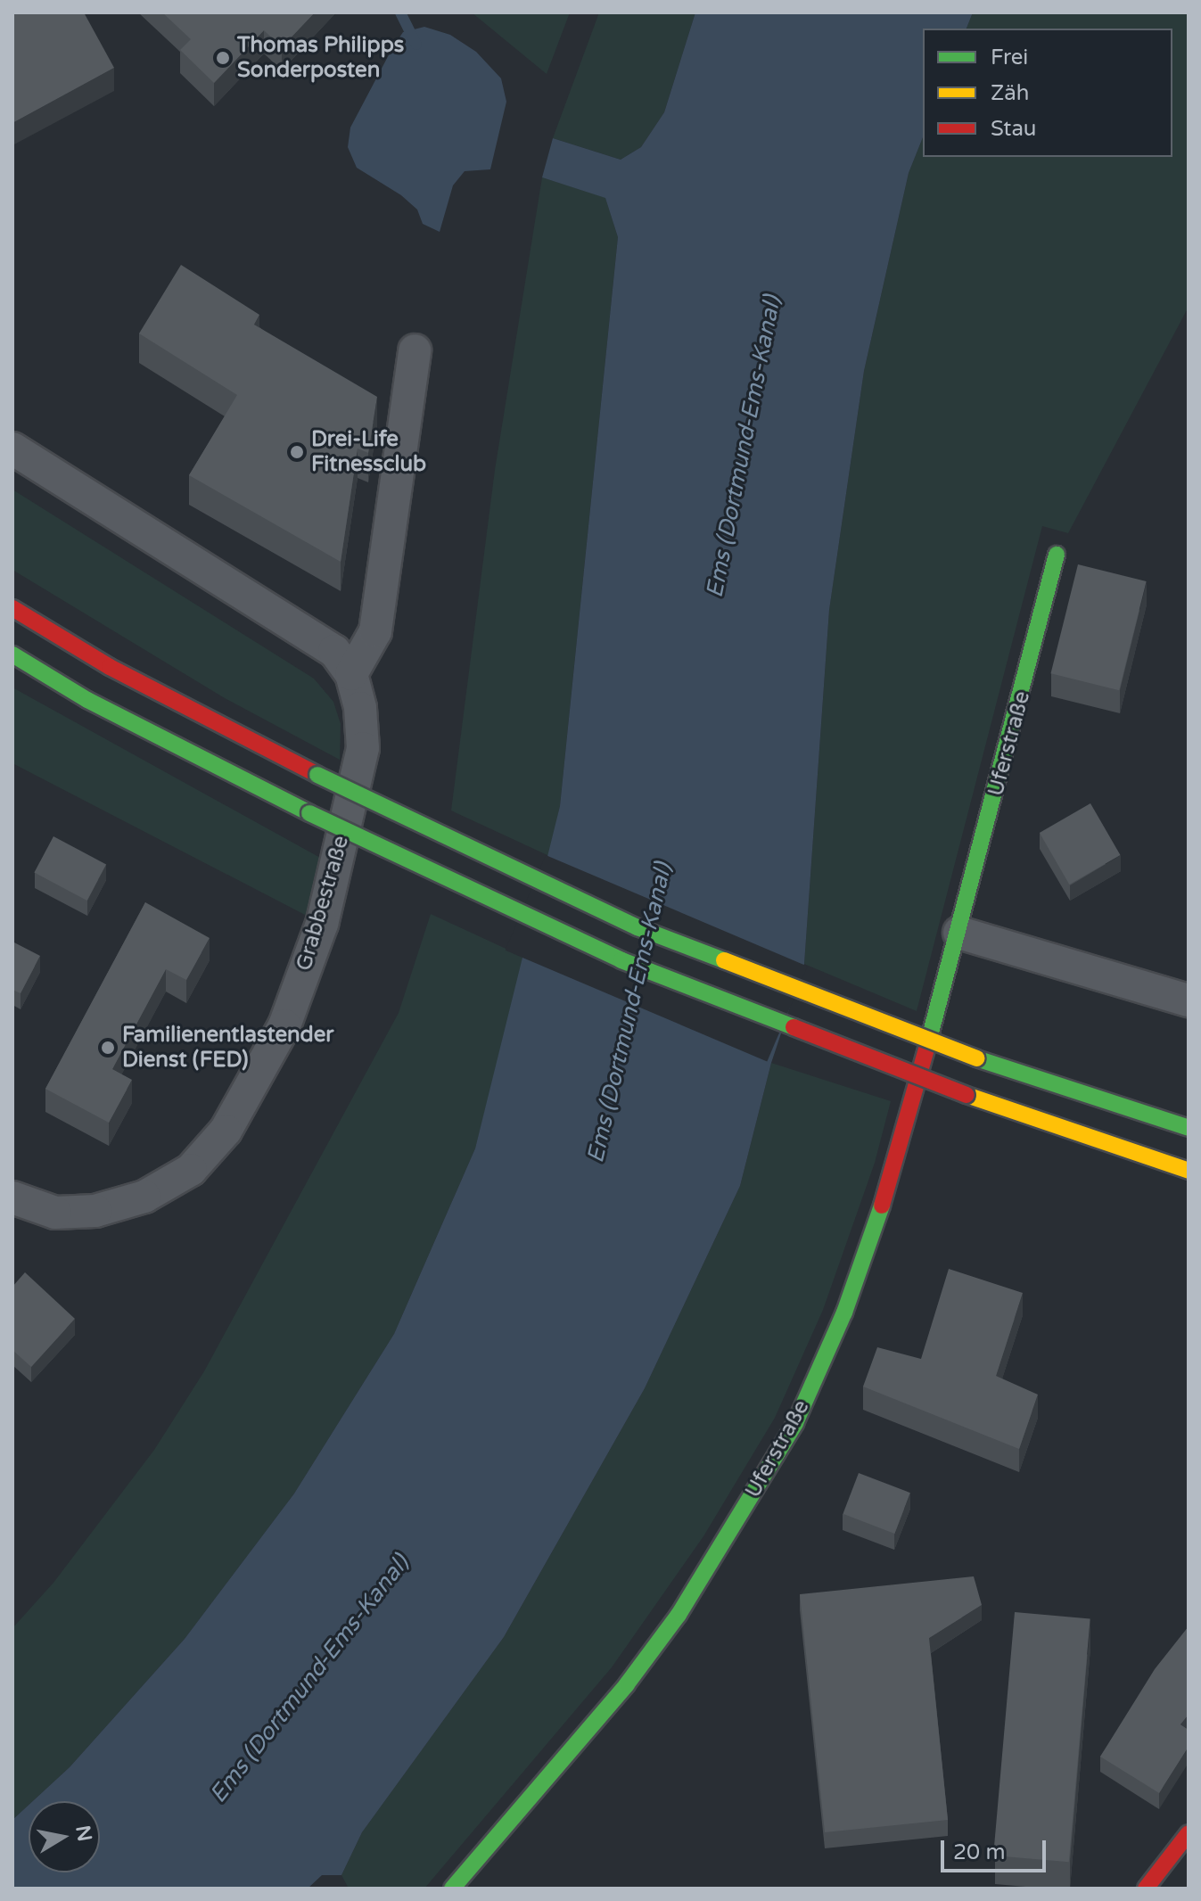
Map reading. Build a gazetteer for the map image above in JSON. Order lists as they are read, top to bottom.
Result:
{
  "streets": {
    "main road": ["Uferstraße"],
    "street": ["Grabbestraße"]
  },
  "water": ["Ems (Dortmund-Ems-Kanal)"],
  "places": ["Thomas Philipps Sonderposten", "Drei-Life Fitnessclub", "Familienentlastender Dienst (FED)"],
  "legend": ["Frei", "Zäh", "Stau"],
  "scale_bar": "20 m",
  "north": "right"
}
